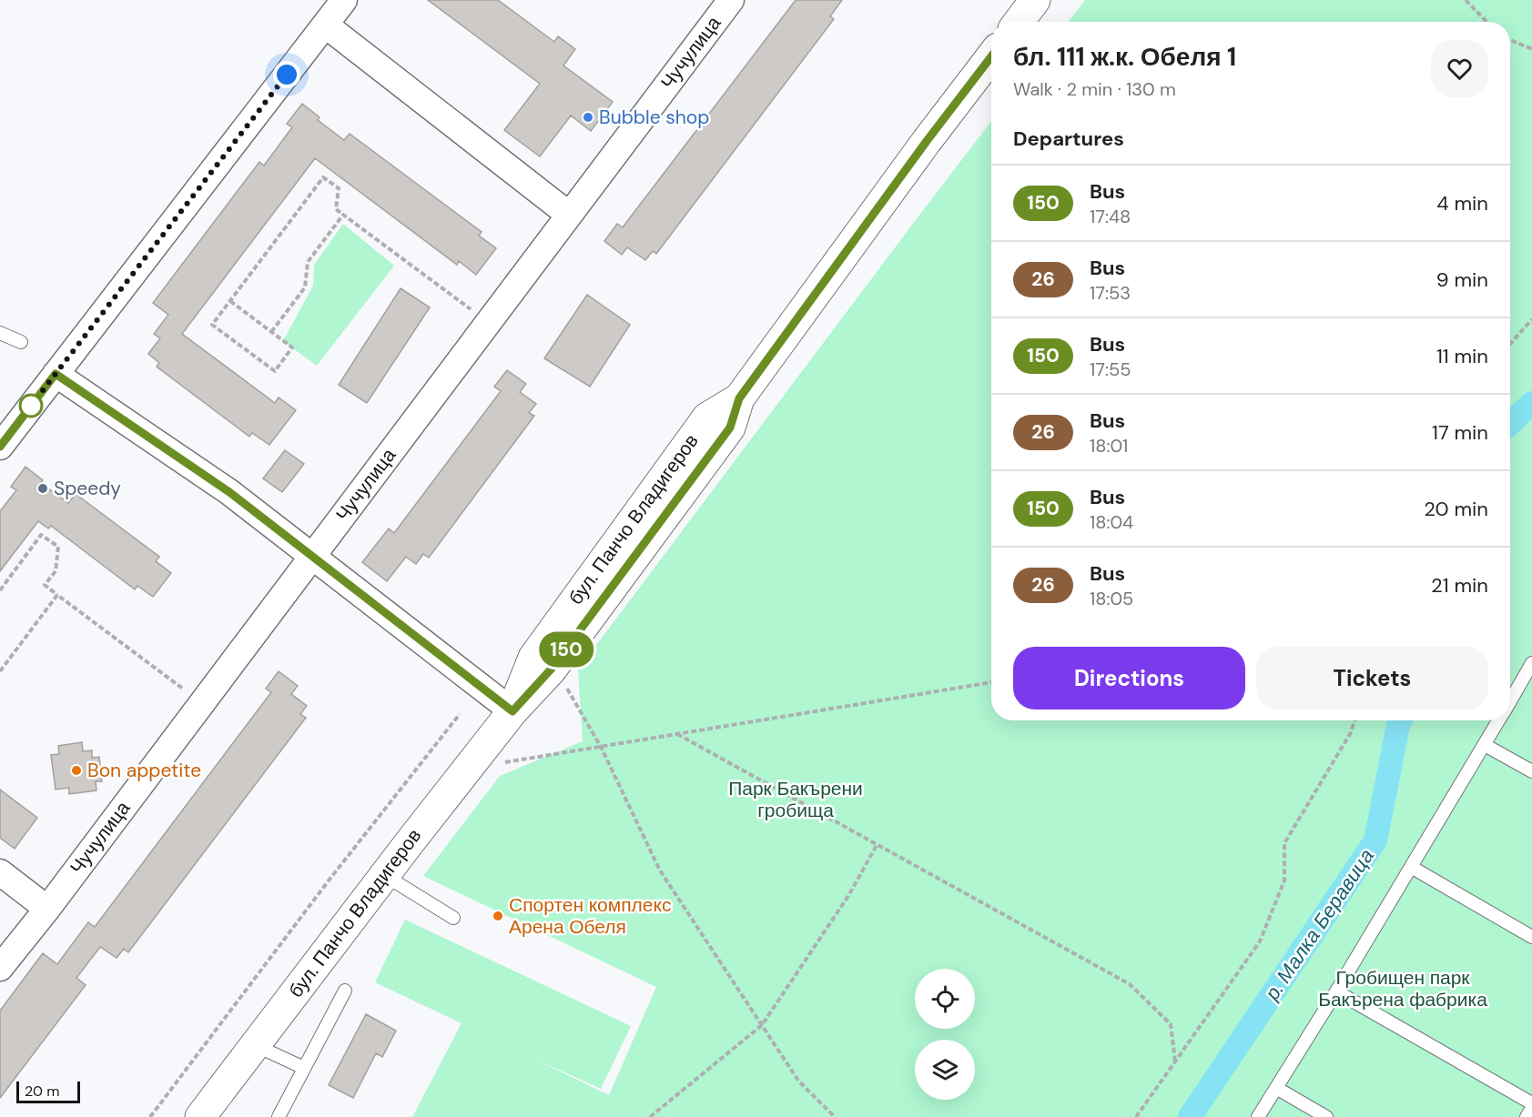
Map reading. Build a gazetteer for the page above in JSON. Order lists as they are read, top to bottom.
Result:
{
  "streets": {
    "street": ["Чучулица", "бул. Панчо Владигеров"]
  },
  "water": ["р. Малка Беравица"],
  "parks": ["Парк Бакърени гробища", "Гробищен парк Бакърена фабрика"],
  "places": [
    "Bubble shop",
    "Speedy",
    "Bon appetite",
    "Спортен комплекс Арена Обеля"
  ],
  "lines": ["bus line 150"],
  "scale_bar": "20 m",
  "page": {
    "on_map": "150",
    "heading": [
      ["бл. 111 ж.к. Обеля 1", "Walk · 2 min · 130 m"],
      "Departures"
    ],
    "list": [
      {
        "mark": "150",
        "name": "Bus",
        "note": "17:48",
        "value": "4 min"
      },
      {
        "mark": "26",
        "name": "Bus",
        "note": "17:53",
        "value": "9 min"
      },
      {
        "mark": "150",
        "name": "Bus",
        "note": "17:55",
        "value": "11 min"
      },
      {
        "mark": "26",
        "name": "Bus",
        "note": "18:01",
        "value": "17 min"
      },
      {
        "mark": "150",
        "name": "Bus",
        "note": "18:04",
        "value": "20 min"
      },
      {
        "mark": "26",
        "name": "Bus",
        "note": "18:05",
        "value": "21 min"
      }
    ],
    "buttons": ["Directions", "Tickets"],
    "scale": "20 m"
  }
}
